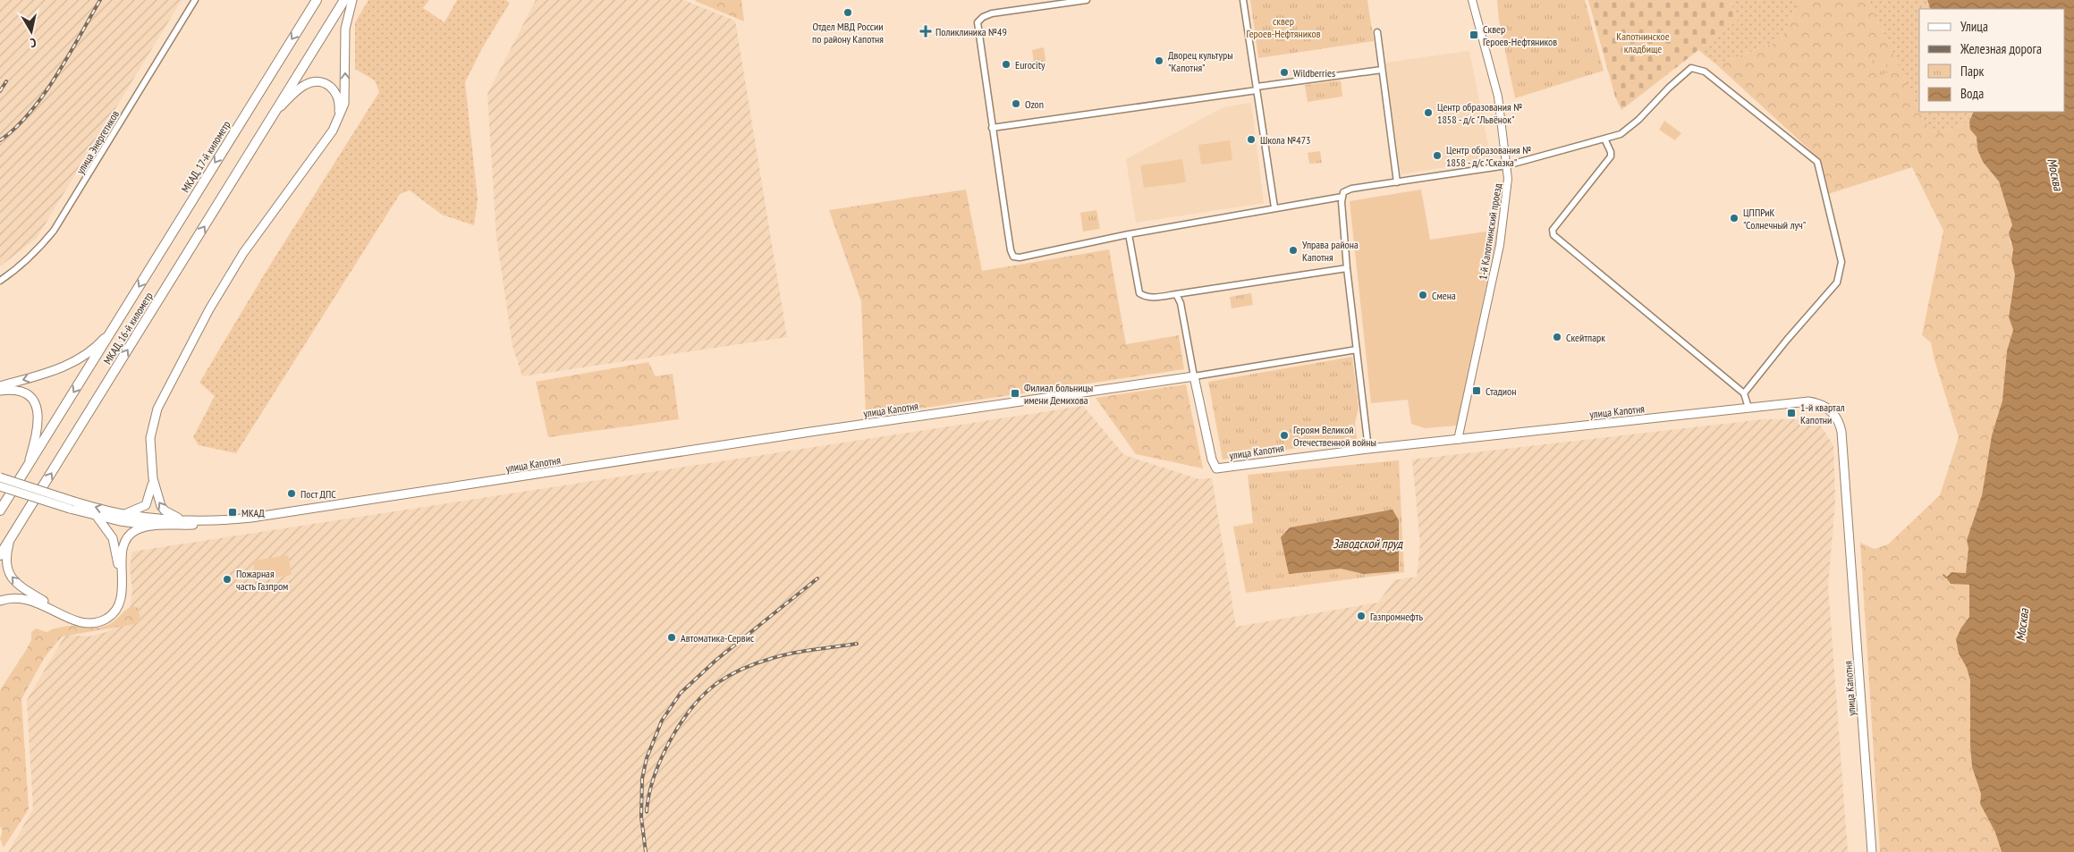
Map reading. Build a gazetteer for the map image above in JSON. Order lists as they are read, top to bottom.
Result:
{
  "streets": {
    "highway": ["МКАД, 17-й километр", "МКАД, 16-й километр"],
    "main road": ["улица Капотня"],
    "street": ["улица Энергетиков", "1-й Капотнинский проезд"]
  },
  "crossings": [
    ["МКАД, 17-й километр", "МКАД, 16-й километр"],
    ["1-й Капотнинский проезд", "улица Капотня"]
  ],
  "water": ["Москва", "Заводской пруд"],
  "parks": ["сквер Героев-Нефтяников", "Капотнинское кладбище"],
  "places": {
    "other": [
      "Отдел МВД России по району Капотня",
      "Дворец культуры \"Капотня\"",
      "Eurocity",
      "Wildberries",
      "Ozon",
      "Центр образования № 1858 - д/с \"Львёнок\"",
      "Школа №473",
      "Центр образования № 1858 - д/с \"Сказка\"",
      "ЦППРиК \"Солнечный луч\"",
      "Управа района Капотня",
      "Смена",
      "Скейтпарк",
      "Героям Великой Отечественной войны",
      "Пост ДПС",
      "Пожарная часть Газпром",
      "Газпромнефть",
      "Автоматика-Сервис"
    ],
    "health": ["Поликлиника №49"],
    "transit": [
      "Сквер Героев-Нефтяников",
      "Стадион",
      "Филиал больницы имени Демихова",
      "1-й квартал Капотни",
      "МКАД"
    ]
  },
  "legend": [
    "Улица",
    "Железная дорога",
    "Парк",
    "Вода"
  ],
  "north": "bottom"
}
